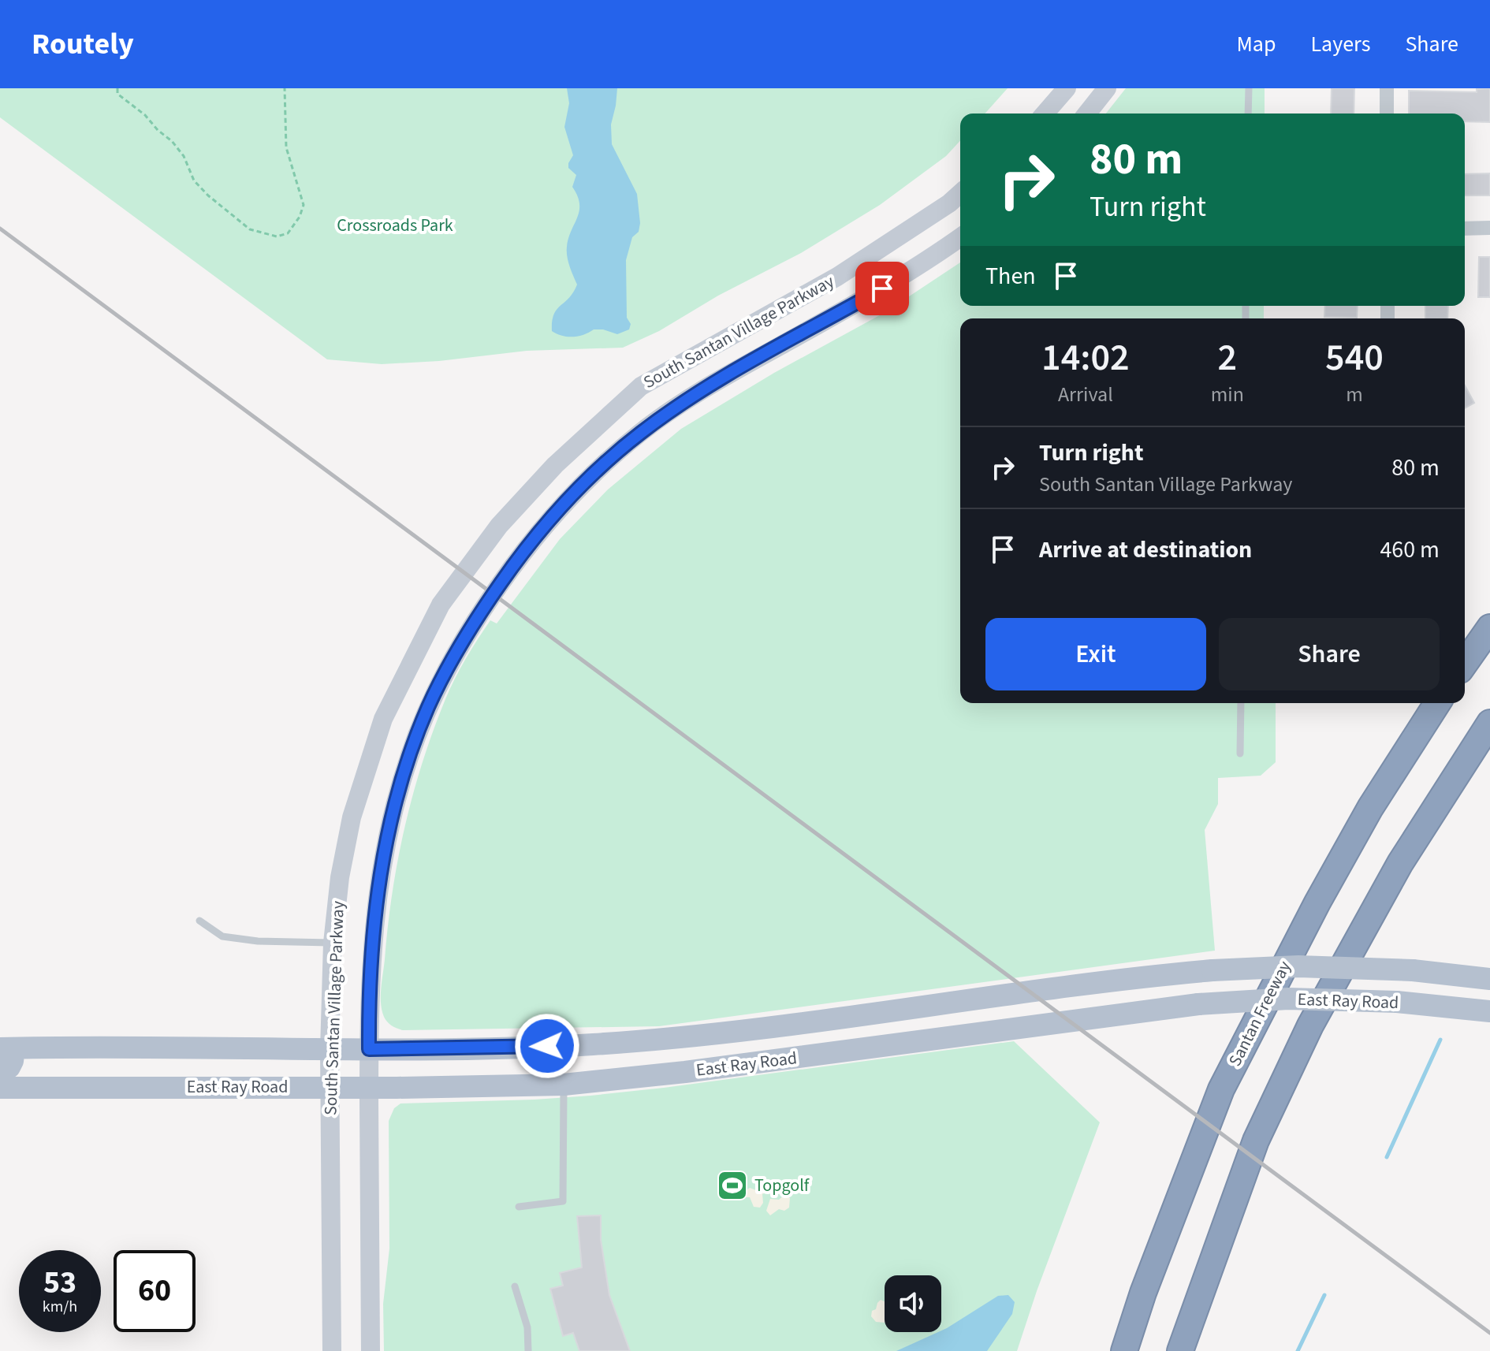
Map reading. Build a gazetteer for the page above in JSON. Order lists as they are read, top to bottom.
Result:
{
  "streets": {
    "highway": ["Santan Freeway"],
    "main road": ["South Santan Village Parkway", "East Ray Road"]
  },
  "crossings": [
    ["South Santan Village Parkway", "East Ray Road"]
  ],
  "parks": ["Crossroads Park"],
  "places": {
    "sports": ["Topgolf"]
  },
  "page": {
    "header": "Routely",
    "nav": ["Map", "Layers", "Share"],
    "turn": ["80 m", "Turn right"],
    "then": "Then",
    "eta": [
      "14:02",
      "Arrival",
      "2",
      "min",
      "540",
      "m"
    ],
    "list": [
      {
        "name": "Turn right",
        "note": "South Santan Village Parkway",
        "value": "80 m"
      },
      {
        "name": "Arrive at destination",
        "value": "460 m"
      }
    ],
    "buttons": ["Exit", "Share"],
    "speed": "53 km/h",
    "limit": "60"
  }
}
